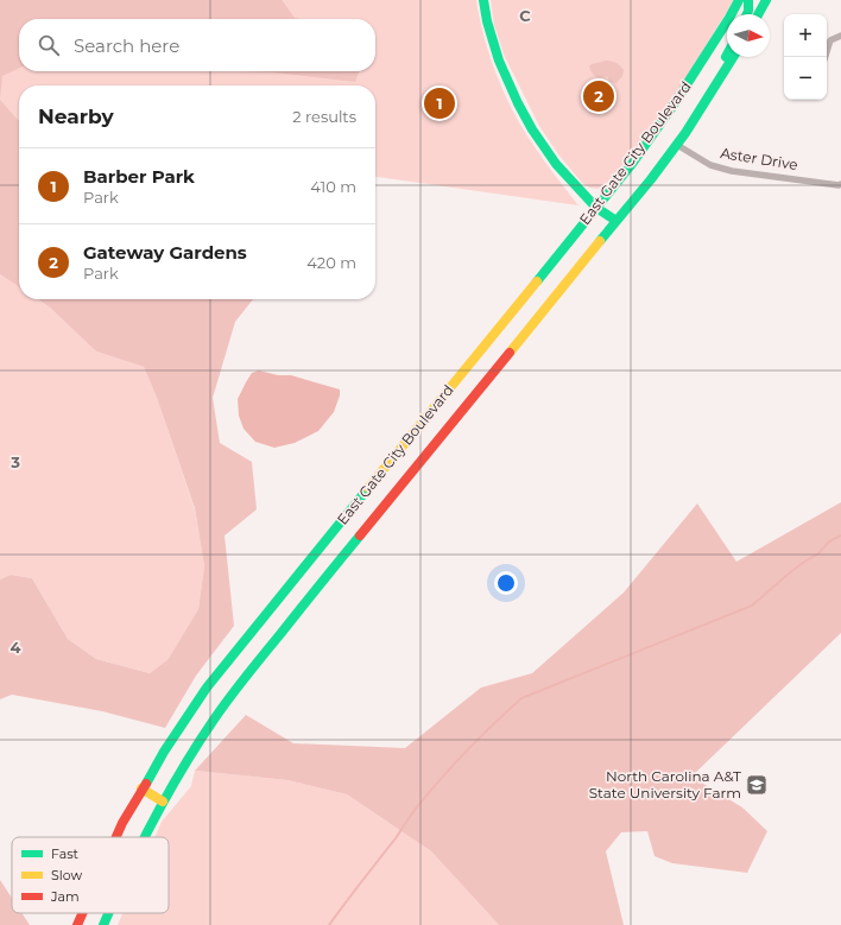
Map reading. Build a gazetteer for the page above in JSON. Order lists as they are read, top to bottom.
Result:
{
  "streets": {
    "main road": ["East Gate City Boulevard"],
    "street": ["Aster Drive"]
  },
  "crossings": [
    ["East Gate City Boulevard", "Aster Drive"]
  ],
  "places": {
    "school or university": ["North Carolina A&T State University Farm"]
  },
  "legend": ["Fast", "Slow", "Jam"],
  "north": "right",
  "page": {
    "map_buttons": ["+", "−"],
    "search": "Search here",
    "pins": ["2", "1"],
    "heading": ["Nearby", "2 results"],
    "list": [
      {
        "mark": "1",
        "name": "Barber Park",
        "note": "Park",
        "value": "410 m"
      },
      {
        "mark": "2",
        "name": "Gateway Gardens",
        "note": "Park",
        "value": "420 m"
      }
    ]
  },
  "grid": {
    "columns": ["C"],
    "rows": ["3", "4"]
  }
}
